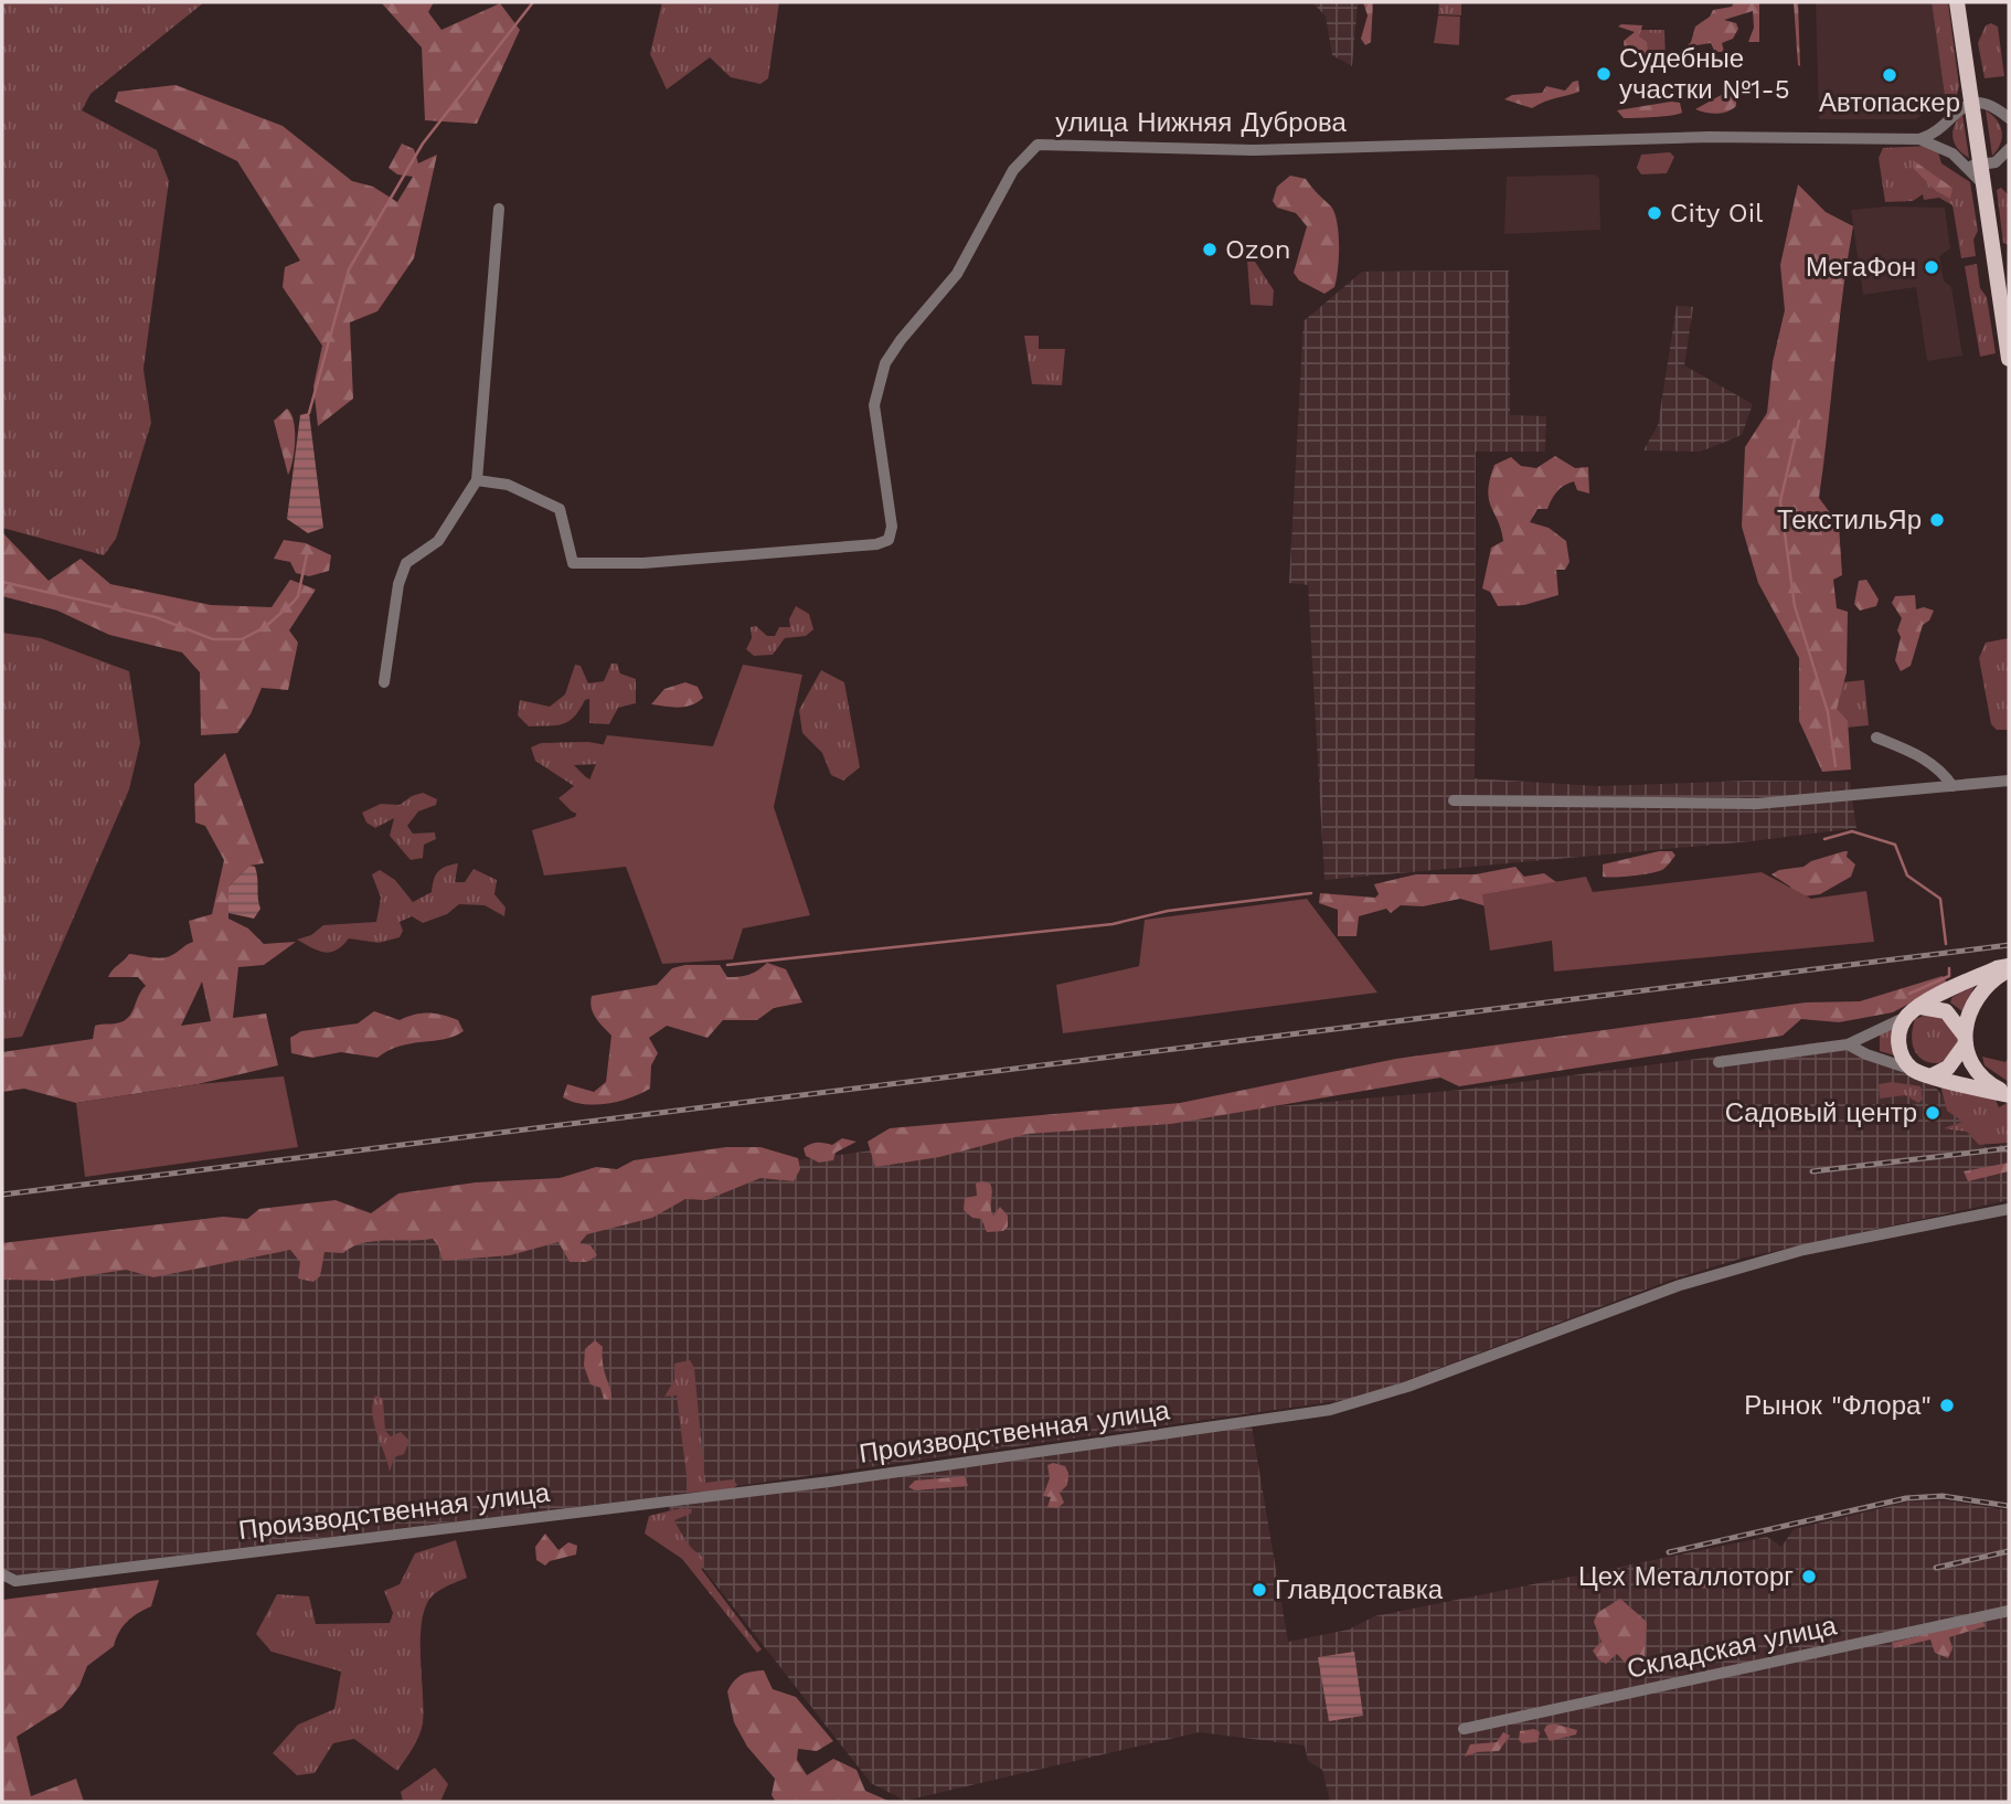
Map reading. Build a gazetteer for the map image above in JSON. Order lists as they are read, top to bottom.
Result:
{
  "streets": {
    "street": ["улица Нижняя Дуброва", "Производственная улица", "Складская улица"]
  },
  "places": [
    "Судебные участки №1-5",
    "Автопаскер",
    "City Oil",
    "Ozon",
    "МегаФон",
    "ТекстильЯр",
    "Садовый центр",
    "Рынок \"Флора\"",
    "Цех Металлоторг",
    "Главдоставка"
  ]
}
